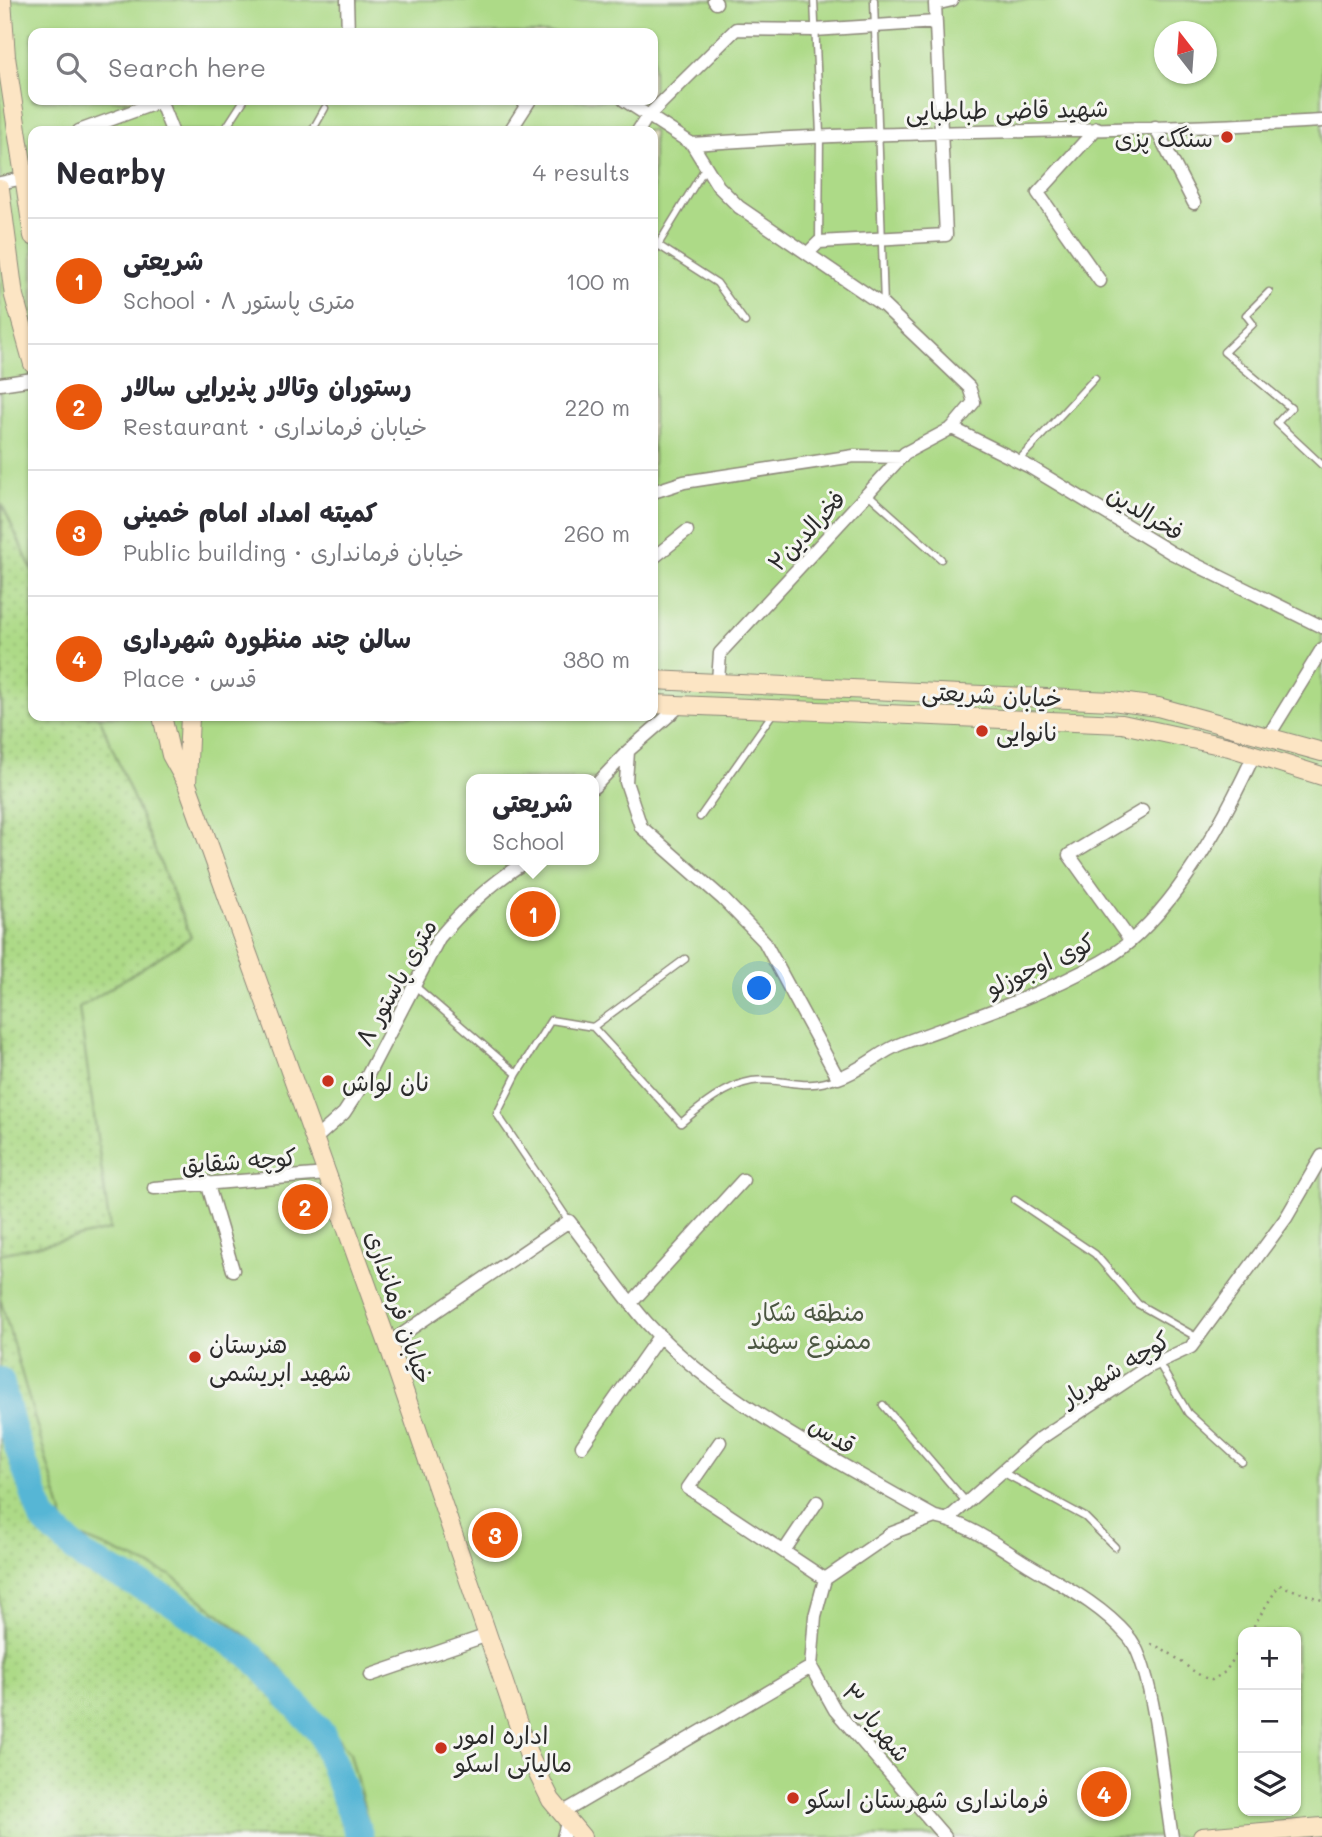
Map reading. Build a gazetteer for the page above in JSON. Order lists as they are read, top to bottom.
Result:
{
  "streets": {
    "main road": ["خیابان شریعتی", "خیابان فرمانداری"],
    "street": [
      "شهید قاضی طباطبایی",
      "فخرالدین",
      "فخرالدین۲",
      "کوی اوجوزلو",
      "۸ متری پاستور",
      "کوچه شقایق",
      "کوچه شهریار",
      "قدس",
      "شهریار ۳"
    ]
  },
  "crossings": [
    ["فخرالدین", "فخرالدین۲"],
    ["فخرالدین۲", "خیابان شریعتی"],
    ["خیابان شریعتی", "کوی اوجوزلو"],
    ["۸ متری پاستور", "خیابان فرمانداری"],
    ["کوچه شقایق", "خیابان فرمانداری"],
    ["کوچه شهریار", "قدس"]
  ],
  "parks": ["منطقه شکار ممنوع سهند"],
  "places": [
    "سنگک پزی",
    "نانوایی",
    "نان لواش",
    "هنرستان شهید ابریشمی",
    "اداره امور مالیاتی اسکو",
    "فرمانداری شهرستان اسکو"
  ],
  "north": "top",
  "page": {
    "search": "Search here",
    "heading": ["Nearby", "4 results"],
    "list": [
      {
        "mark": "1",
        "name": "شریعتی",
        "note": "School · ۸ متری پاستور",
        "value": "100 m"
      },
      {
        "mark": "2",
        "name": "رستوران وتالار پذیرایی سالار",
        "note": "Restaurant · خیابان فرمانداری",
        "value": "220 m"
      },
      {
        "mark": "3",
        "name": "کمیته امداد امام خمینی",
        "note": "Public building · خیابان فرمانداری",
        "value": "260 m"
      },
      {
        "mark": "4",
        "name": "سالن چند منظوره شهرداری",
        "note": "Place · قدس",
        "value": "380 m"
      }
    ],
    "popup": ["شریعتی", "School"],
    "pins": [
      "1",
      "2",
      "3",
      "4"
    ],
    "map_buttons": ["+", "−"]
  }
}
